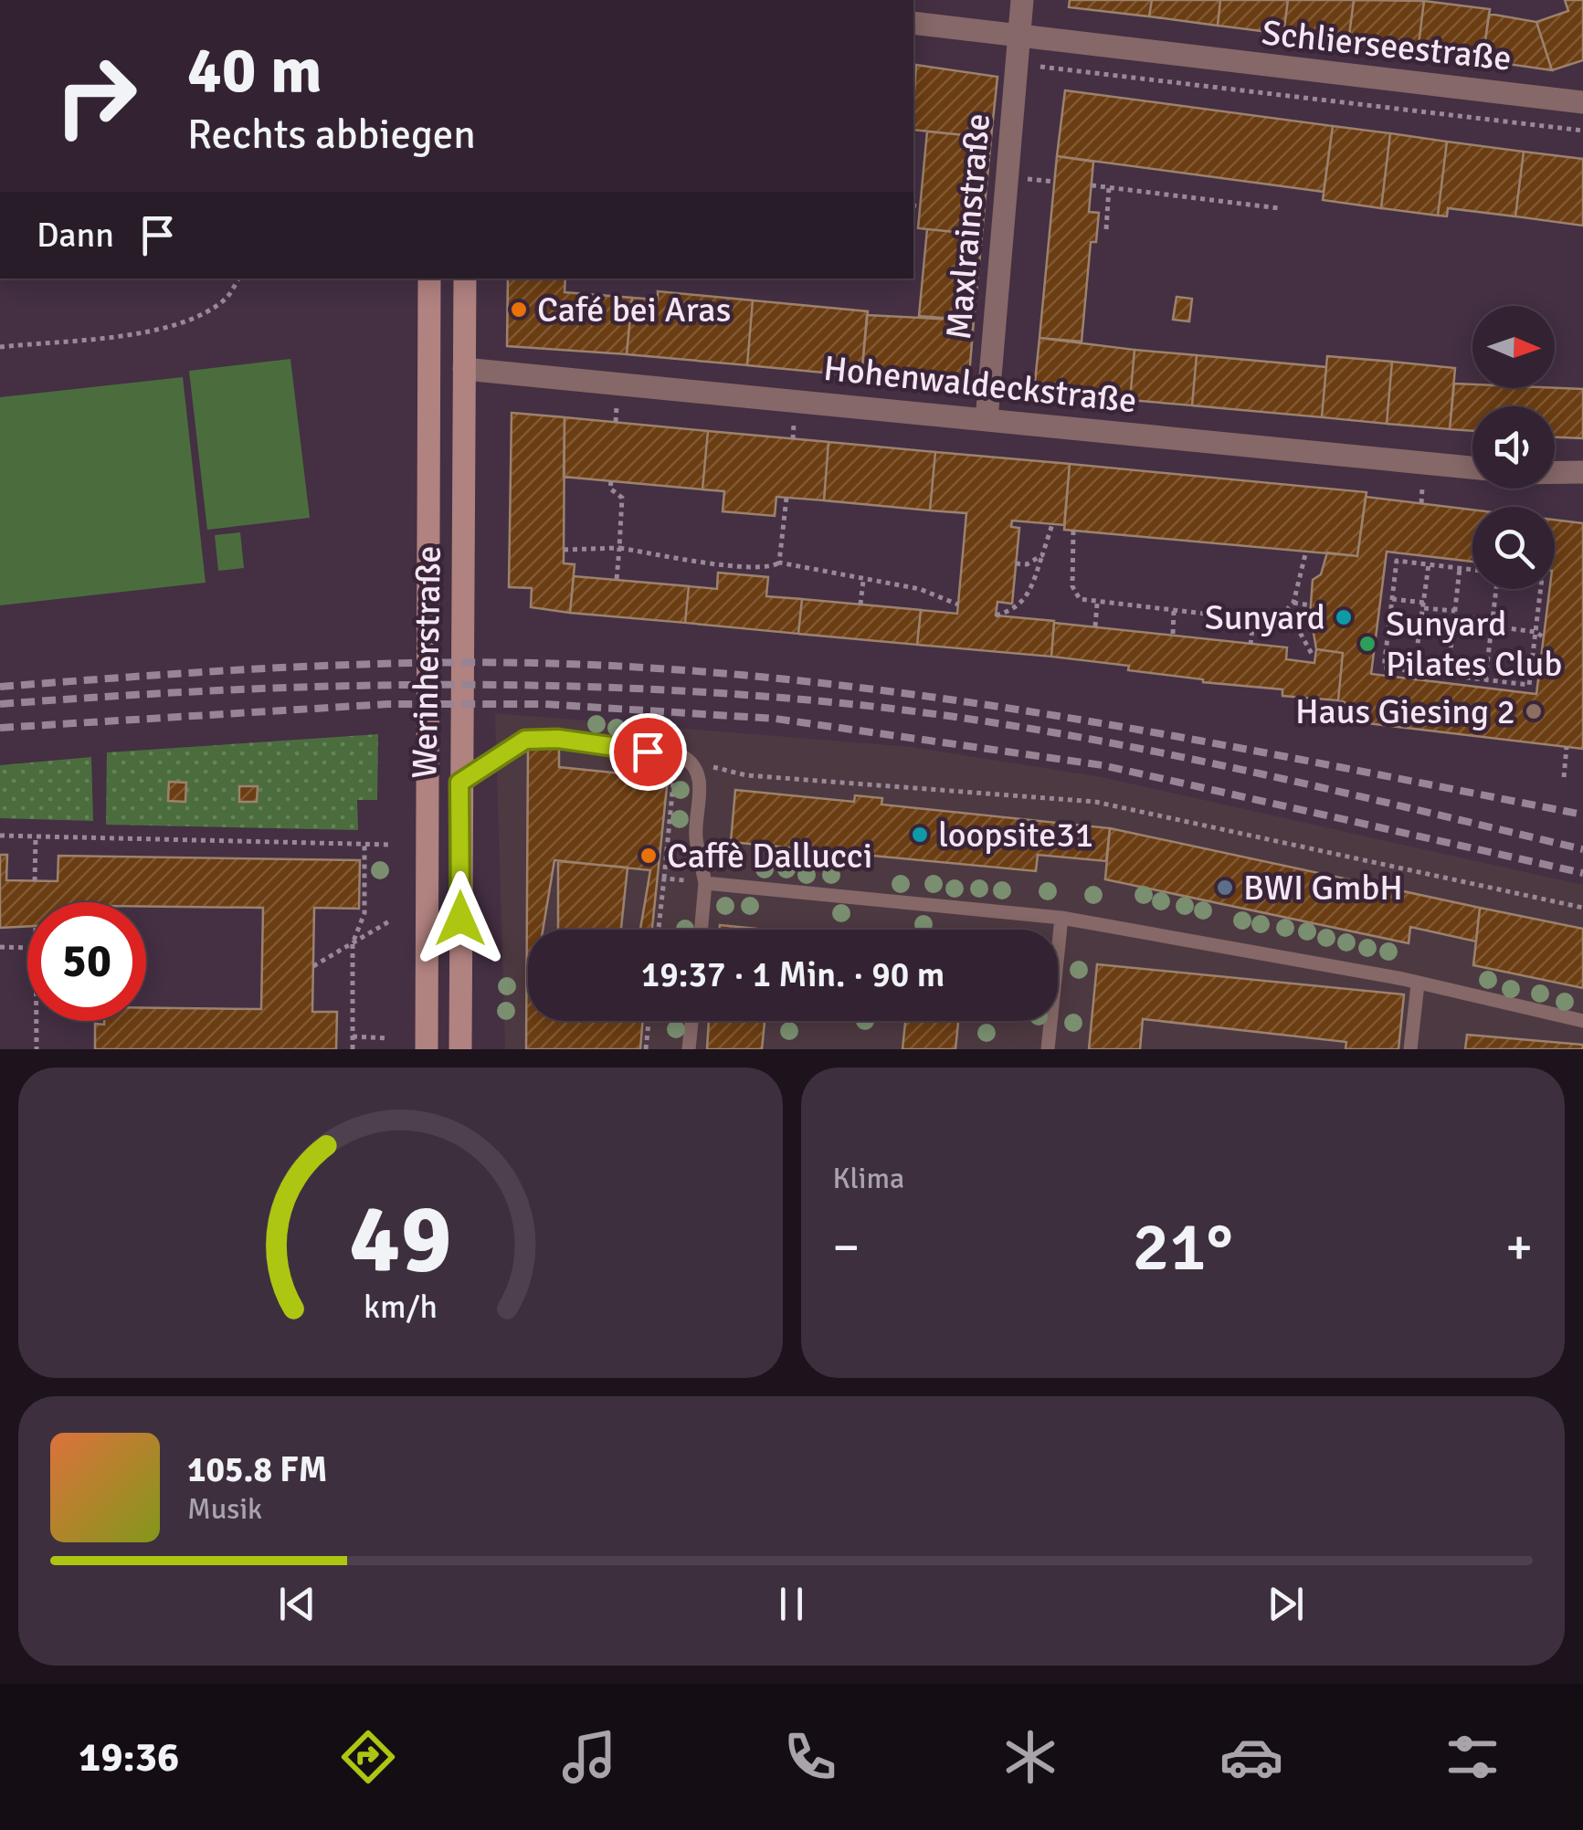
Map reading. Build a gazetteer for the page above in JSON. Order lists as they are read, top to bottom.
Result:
{
  "streets": {
    "main road": ["Werinherstraße"],
    "street": ["Schlierseestraße", "Maxlrainstraße", "Hohenwaldeckstraße"]
  },
  "crossings": [
    ["Schlierseestraße", "Maxlrainstraße"],
    ["Maxlrainstraße", "Hohenwaldeckstraße"],
    ["Hohenwaldeckstraße", "Werinherstraße"]
  ],
  "places": [
    "Café bei Aras",
    "Sunyard",
    "Sunyard Pilates Club",
    "Haus Giesing 2",
    "loopsite31",
    "Caffè Dallucci",
    "BWI GmbH"
  ],
  "north": "right",
  "page": {
    "turn": ["40 m", "Rechts abbiegen"],
    "then": "Dann",
    "limit": "50",
    "trip": "19:37 · 1 Min. · 90 m",
    "tile": "Klima",
    "heat": ["−", "21°", "+"],
    "song": ["105.8 FM", "Musik"],
    "tabs": "19:36",
    "gauge": ["49", "km/h"]
  }
}
